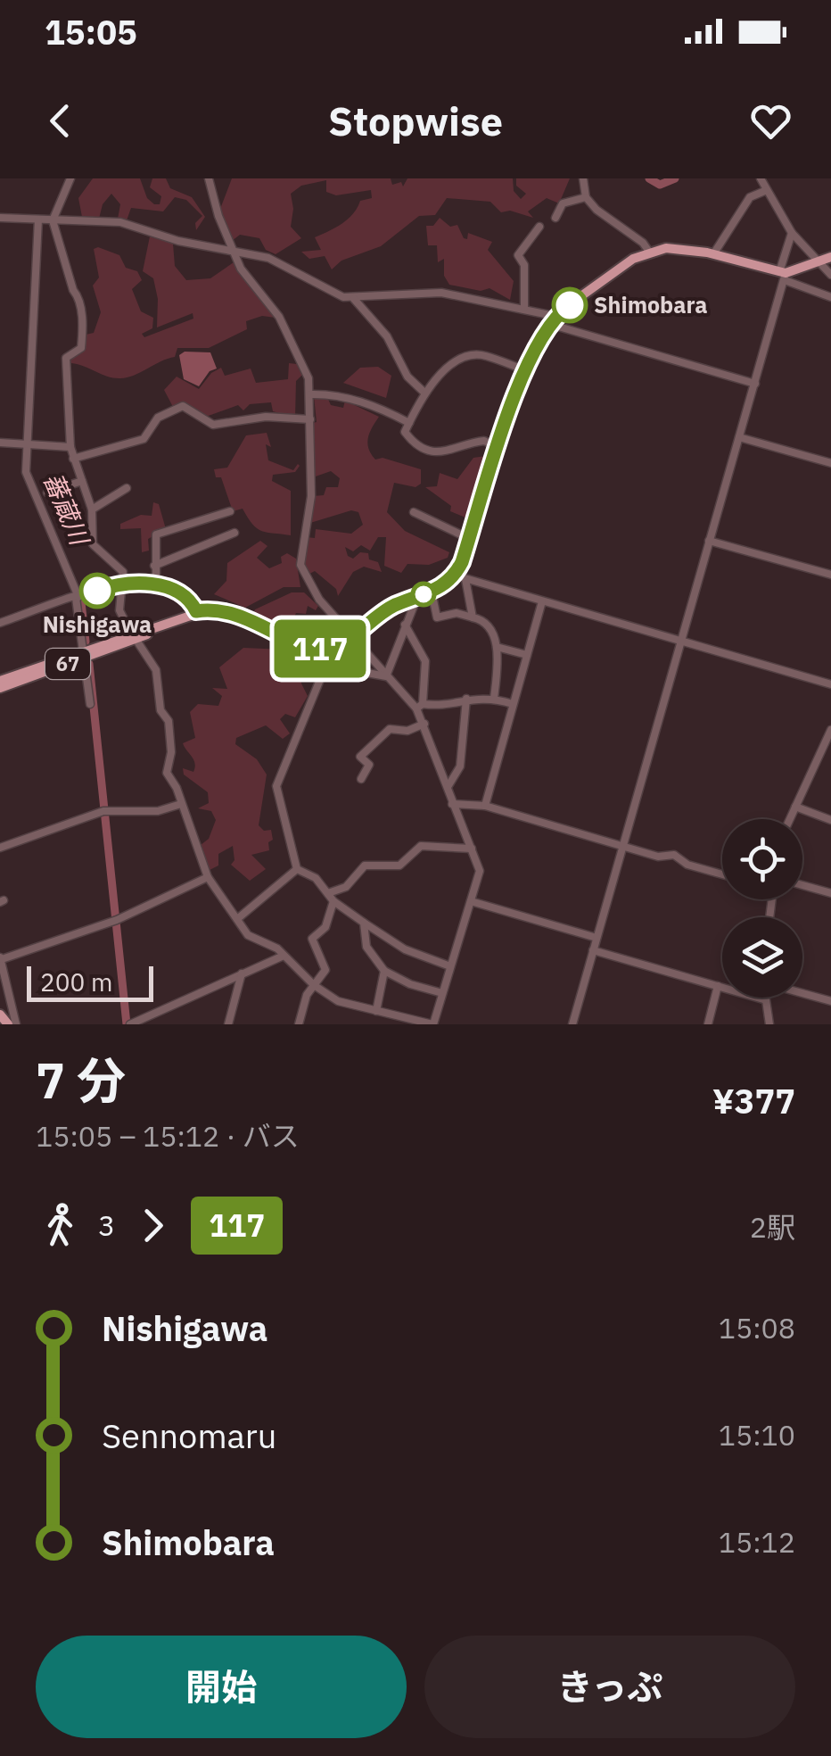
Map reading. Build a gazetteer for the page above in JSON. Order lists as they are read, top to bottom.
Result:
{
  "streets": {
    "main road": ["67"]
  },
  "water": ["蕃蔵川"],
  "places": ["Shimobara", "Nishigawa"],
  "lines": ["bus line 117"],
  "scale_bar": "200 m",
  "page": {
    "status": "15:05",
    "header": "Stopwise",
    "on_map": "117",
    "scale": "200 m",
    "heading": ["7 分", "15:05 – 15:12 · バス", "¥377"],
    "legs": ["3", "117", "2駅"],
    "list": [
      {
        "name": "Nishigawa",
        "value": "15:08"
      },
      {
        "name": "Sennomaru",
        "value": "15:10"
      },
      {
        "name": "Shimobara",
        "value": "15:12"
      }
    ],
    "buttons": ["開始", "きっぷ"]
  }
}
